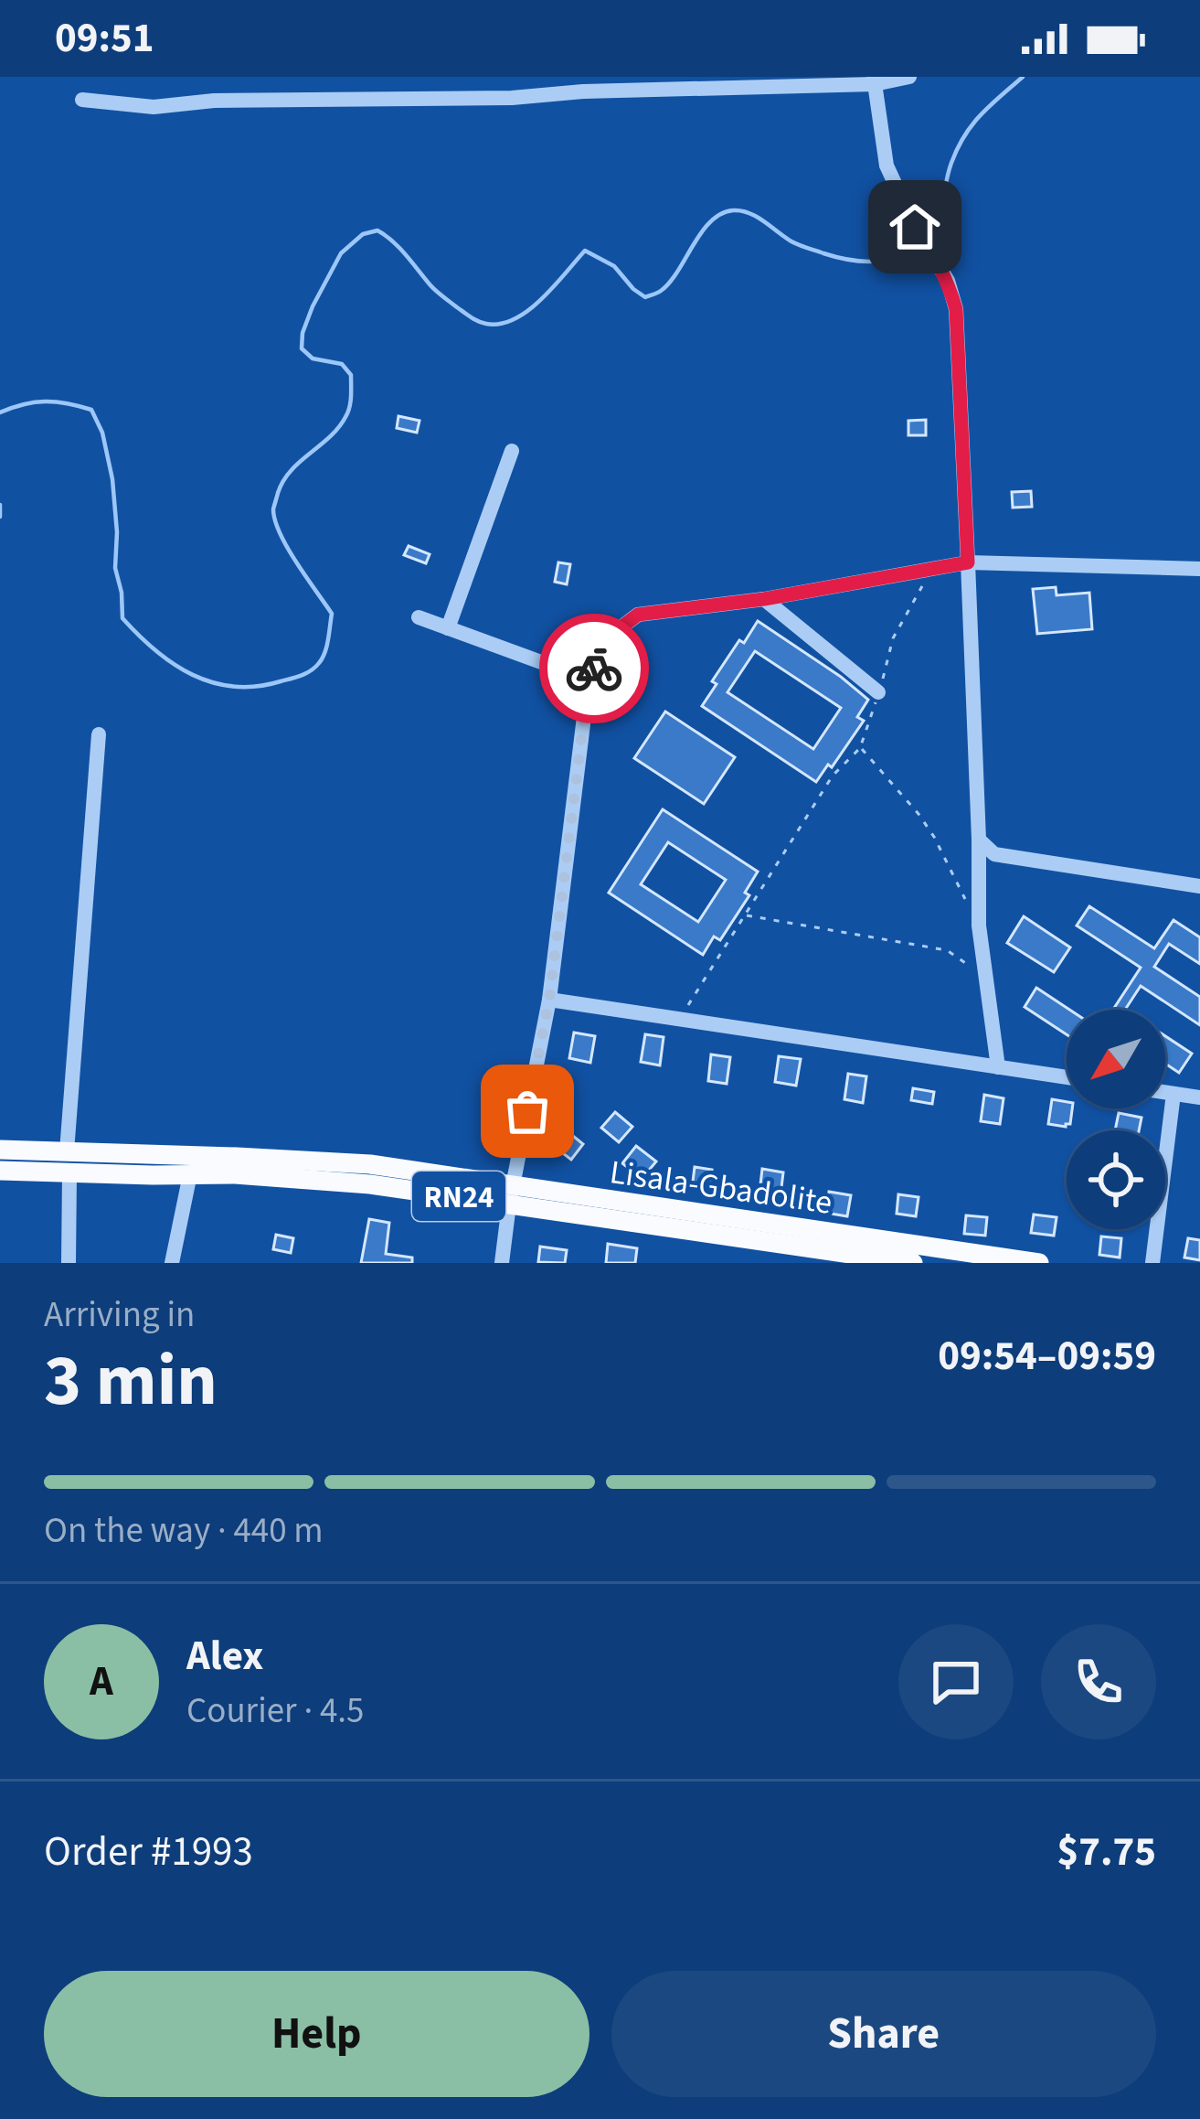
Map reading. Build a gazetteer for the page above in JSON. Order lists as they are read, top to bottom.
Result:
{
  "streets": {
    "main road": ["Lisala-Gbadolite", "RN24"]
  },
  "north": "bottom left",
  "page": {
    "status": "09:51",
    "heading": ["3 min", "Arriving in", "09:54–09:59"],
    "panel": [
      "Alex",
      "Courier · 4.5",
      "Order #1993",
      "$7.75"
    ],
    "bar": "On the way · 440 m",
    "round": "A",
    "buttons": ["Help", "Share"]
  }
}
